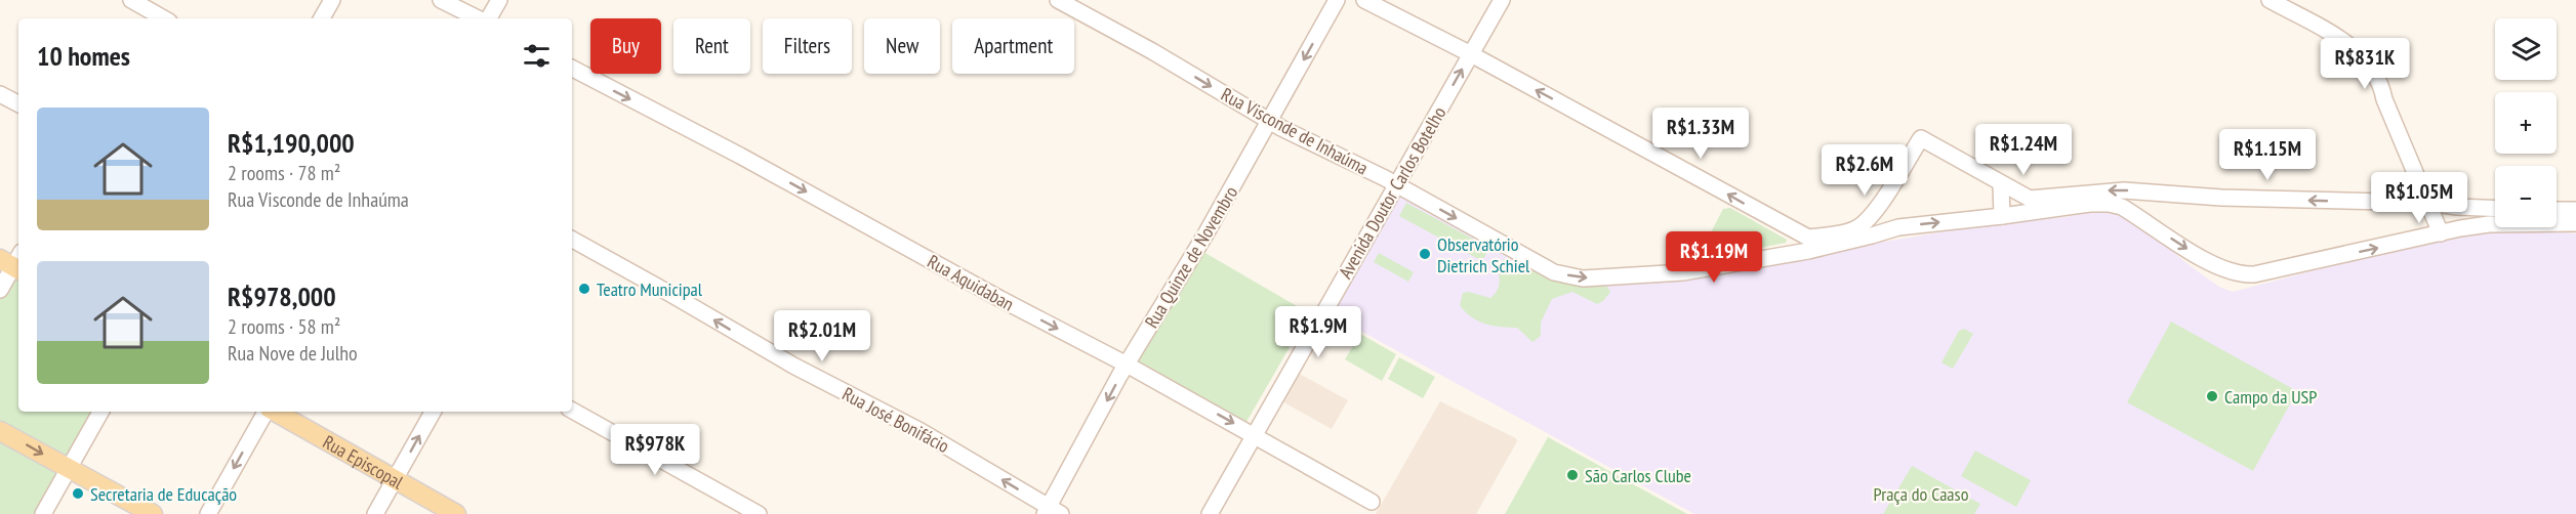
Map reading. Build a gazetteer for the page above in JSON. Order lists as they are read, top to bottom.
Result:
{
  "streets": {
    "main road": [
      "Rua Visconde de Inhaúma",
      "Avenida Doutor Carlos Botelho",
      "Rua Quinze de Novembro",
      "Rua Aquidaban",
      "Rua José Bonifácio",
      "Rua Episcopal"
    ]
  },
  "crossings": [
    ["Rua Visconde de Inhaúma", "Avenida Doutor Carlos Botelho"],
    ["Rua Visconde de Inhaúma", "Rua Quinze de Novembro"],
    ["Avenida Doutor Carlos Botelho", "Rua Aquidaban"],
    ["Rua Quinze de Novembro", "Rua Aquidaban"],
    ["Rua Quinze de Novembro", "Rua José Bonifácio"]
  ],
  "one_way": ["Rua Quinze de Novembro", "Rua Aquidaban", "Rua José Bonifácio"],
  "parks": ["Praça do Caaso"],
  "places": [
    "Observatório Dietrich Schiel",
    "Teatro Municipal",
    "Campo da USP",
    "São Carlos Clube",
    "Secretaria de Educação"
  ],
  "page": {
    "map_buttons": ["+", "−"],
    "chip": [
      "Buy",
      "Rent",
      "Filters",
      "New",
      "Apartment"
    ],
    "heading": "10 homes",
    "price": [
      "R$831K",
      "R$1.33M",
      "R$1.24M",
      "R$1.15M",
      "R$2.6M",
      "R$1.05M",
      "R$1.19M",
      "R$1.9M",
      "R$2.01M",
      "R$978K"
    ],
    "list": [
      {
        "name": "R$1,190,000",
        "note": "2 rooms · 78 m² · Rua Visconde de Inhaúma"
      },
      {
        "name": "R$978,000",
        "note": "2 rooms · 58 m² · Rua Nove de Julho"
      }
    ]
  }
}
